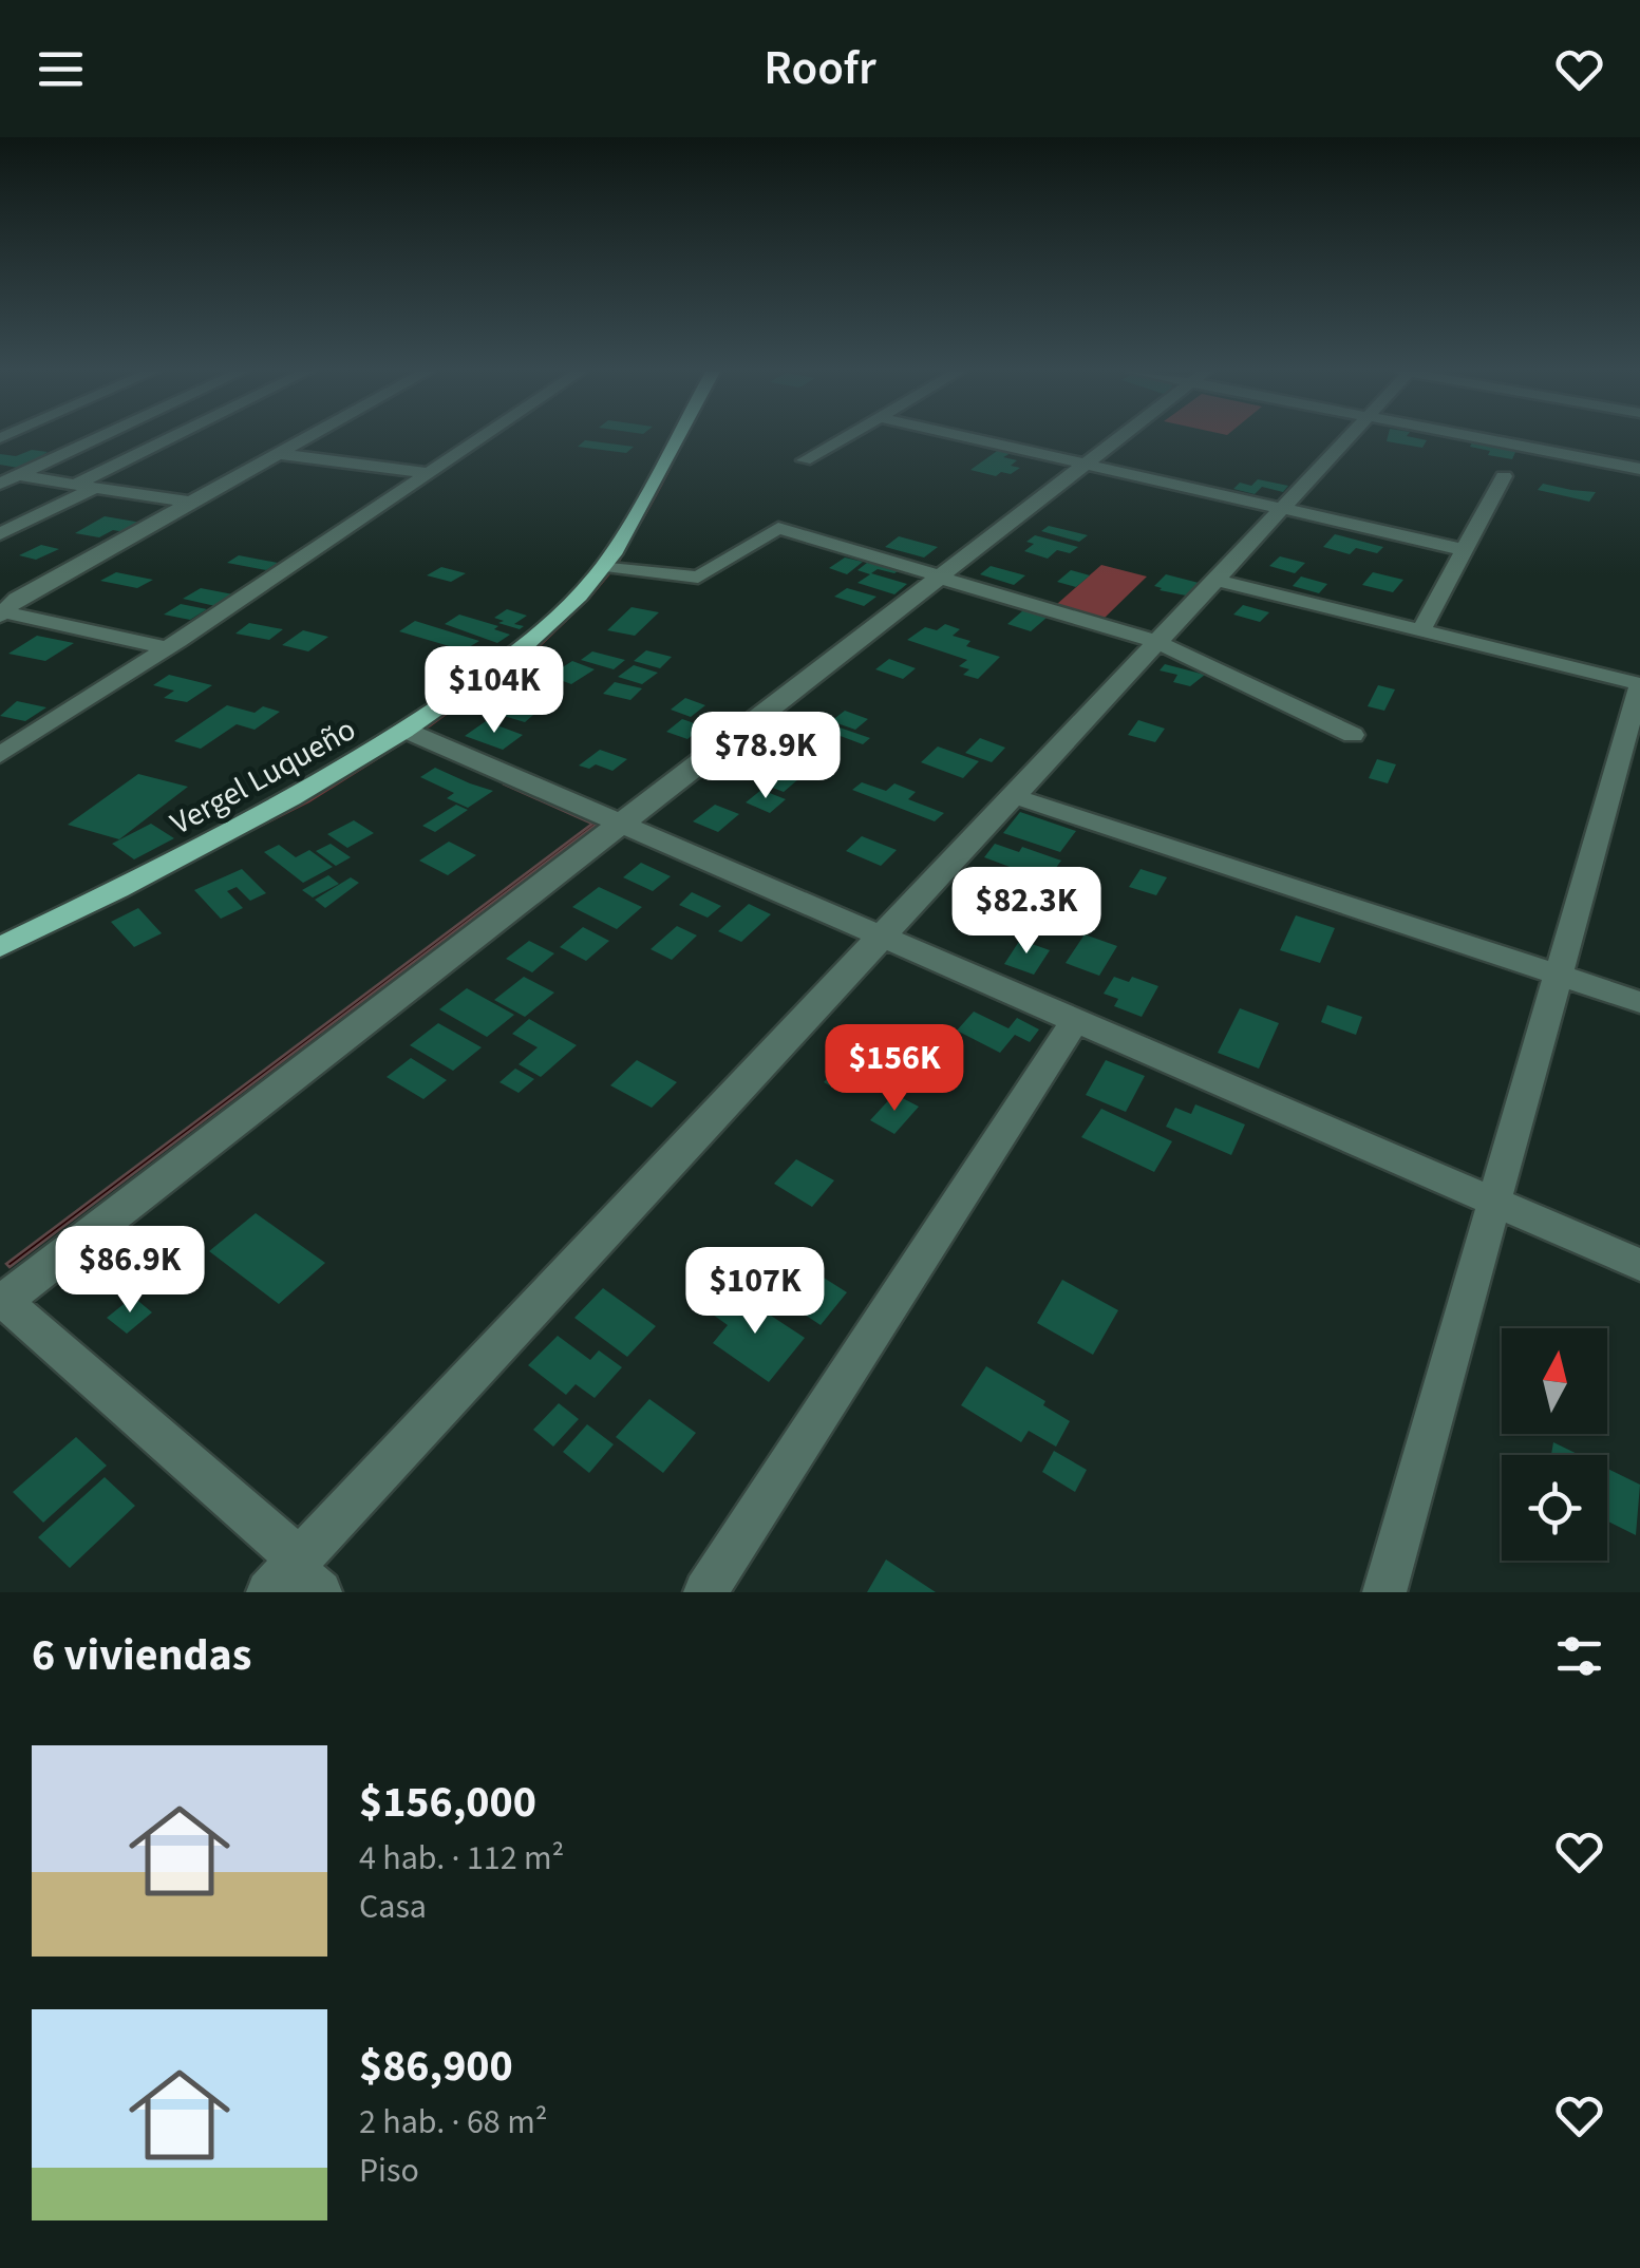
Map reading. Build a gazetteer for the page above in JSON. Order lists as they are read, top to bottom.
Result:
{
  "streets": {
    "main road": ["Vergel Luqueño"]
  },
  "north": "top",
  "page": {
    "header": "Roofr",
    "price": [
      "$104K",
      "$78.9K",
      "$82.3K",
      "$156K",
      "$86.9K",
      "$107K"
    ],
    "heading": "6 viviendas",
    "list": [
      {
        "name": "$156,000",
        "note": "4 hab. · 112 m² · Casa"
      },
      {
        "name": "$86,900",
        "note": "2 hab. · 68 m² · Piso"
      }
    ]
  }
}
